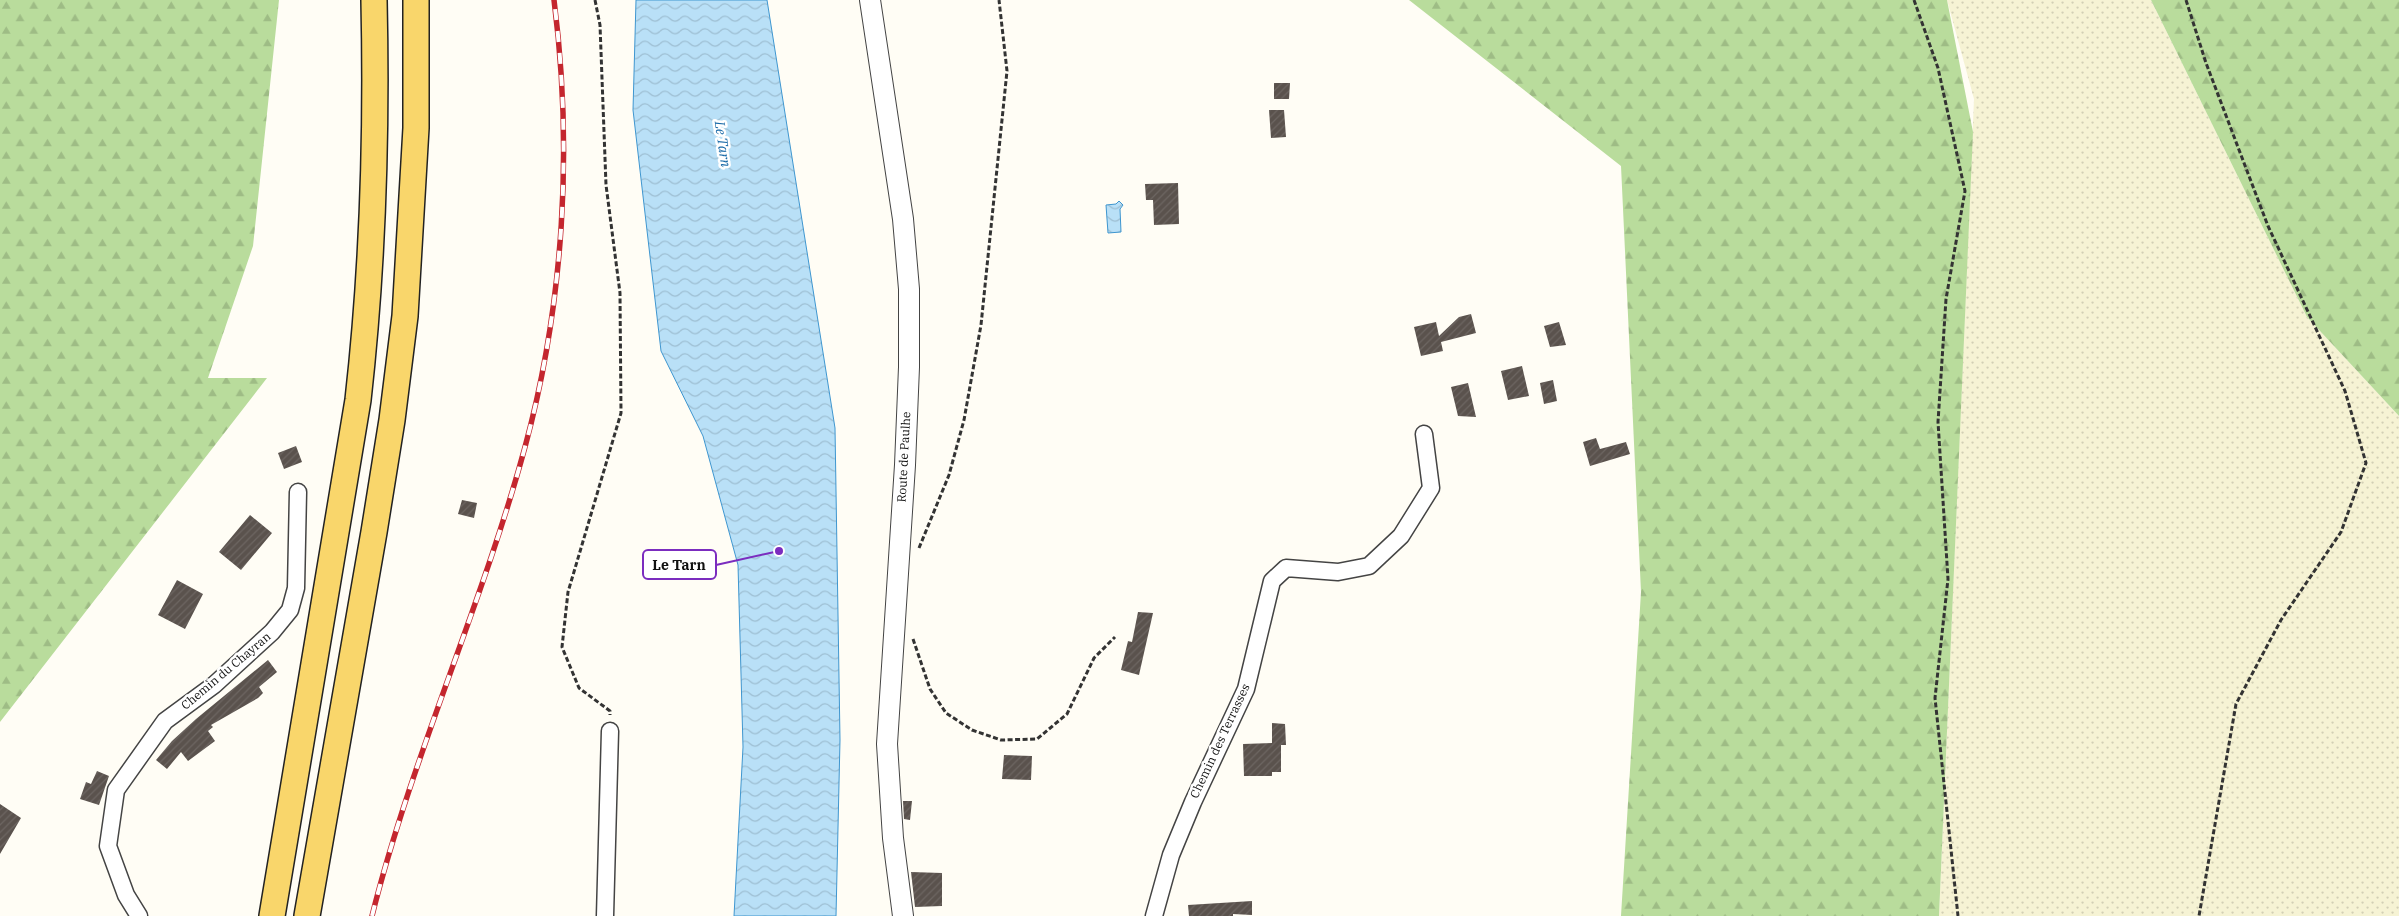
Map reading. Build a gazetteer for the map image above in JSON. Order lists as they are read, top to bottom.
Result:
{
  "streets": {
    "street": ["Route de Paulhe", "Chemin du Chayran", "Chemin des Terrasses"]
  },
  "water": ["Le Tarn"],
  "places": ["Le Tarn"]
}
